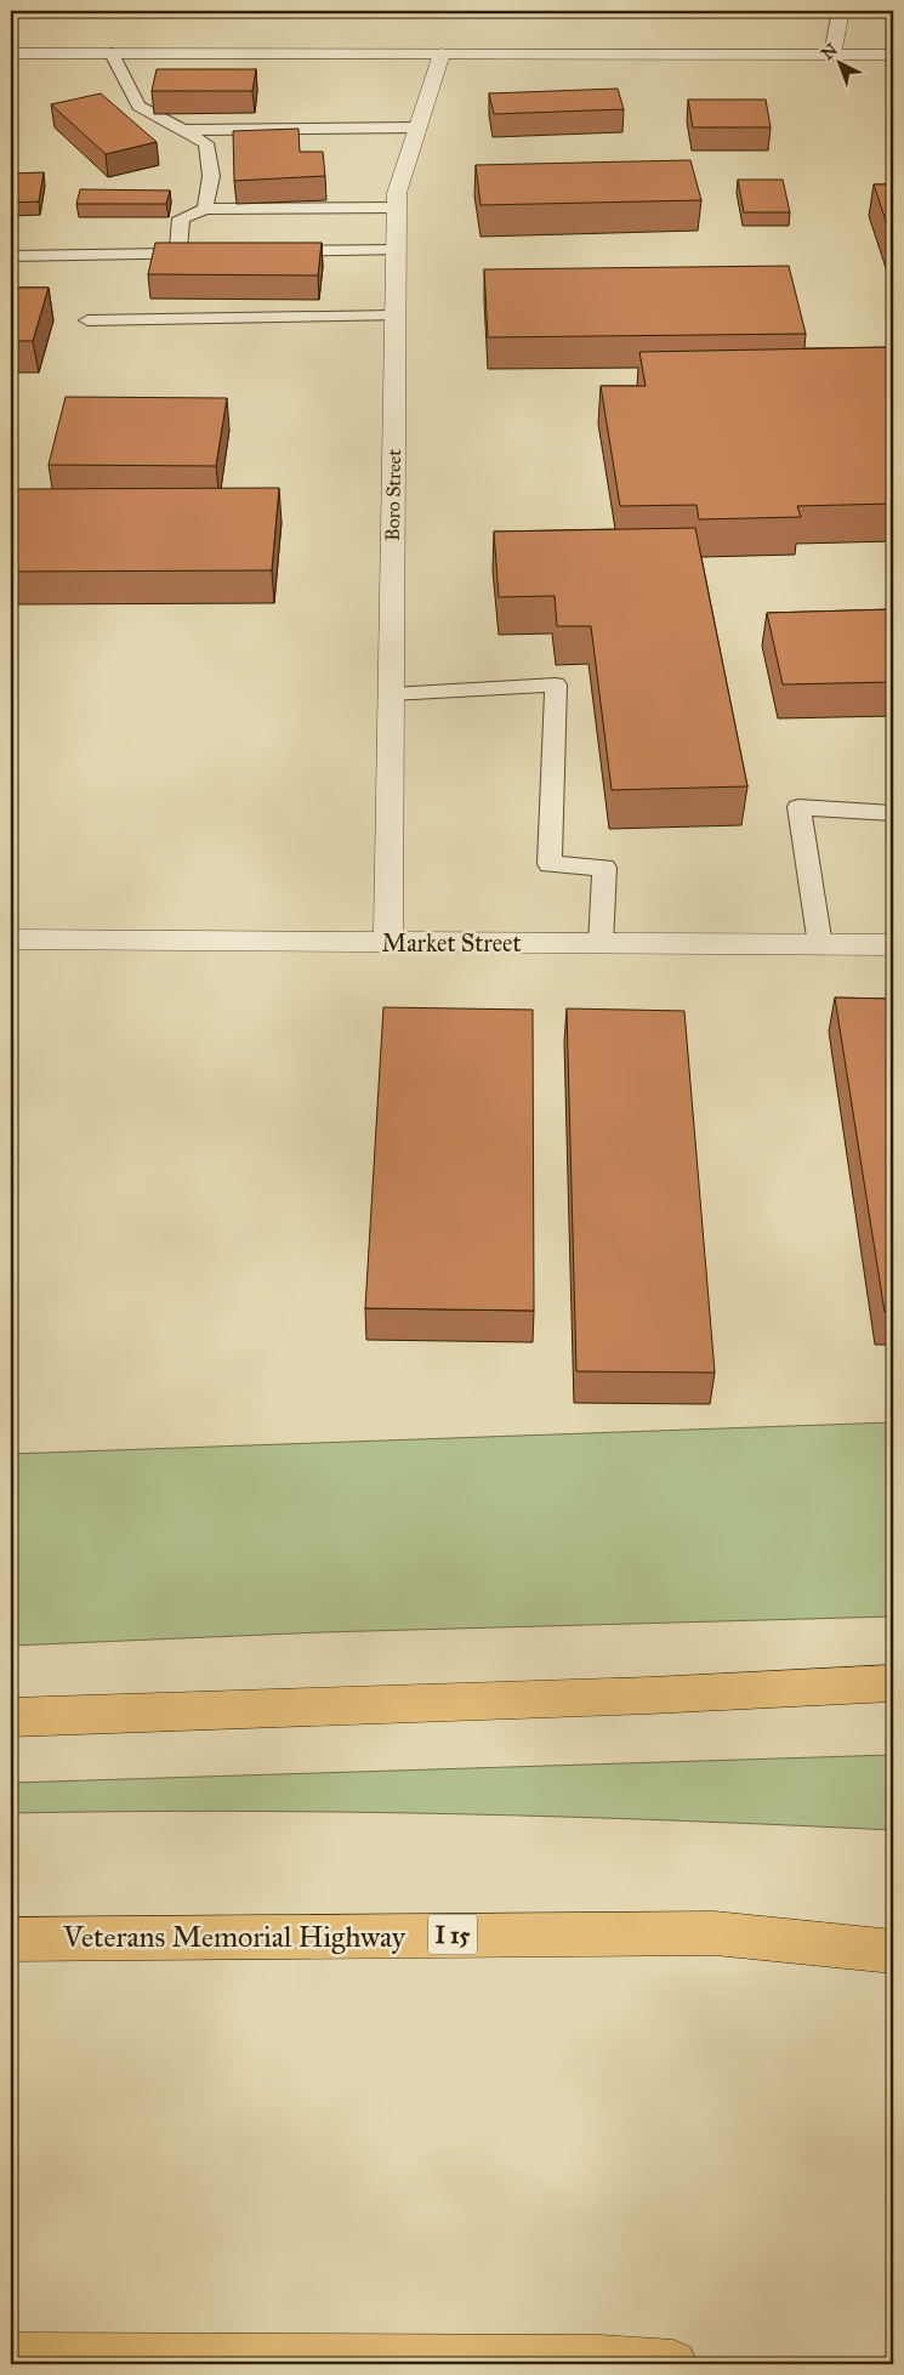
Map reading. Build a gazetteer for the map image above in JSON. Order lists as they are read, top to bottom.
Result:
{
  "streets": {
    "highway": ["I 15", "Veterans Memorial Highway"],
    "street": ["Boro Street", "Market Street"]
  },
  "crossings": [
    ["Boro Street", "Market Street"]
  ],
  "north": "top left"
}
